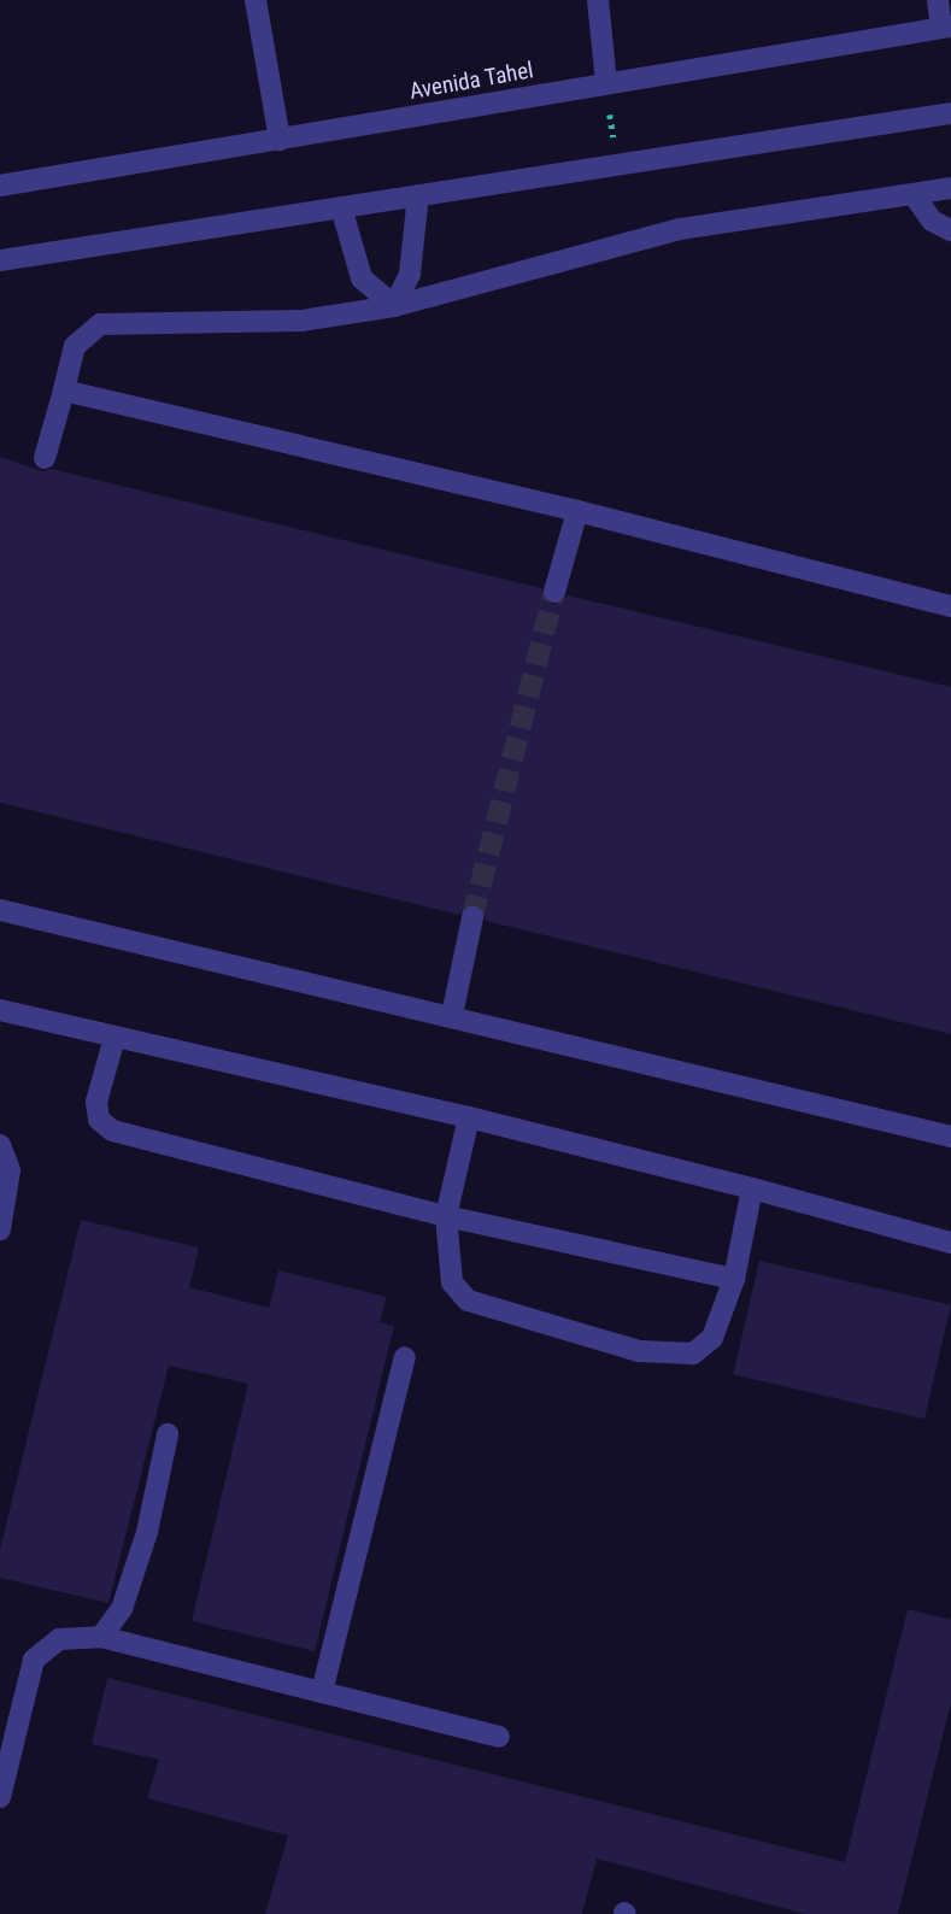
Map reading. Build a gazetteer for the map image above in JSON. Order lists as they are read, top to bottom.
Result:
{
  "streets": {
    "street": ["Avenida Tahel"]
  }
}
